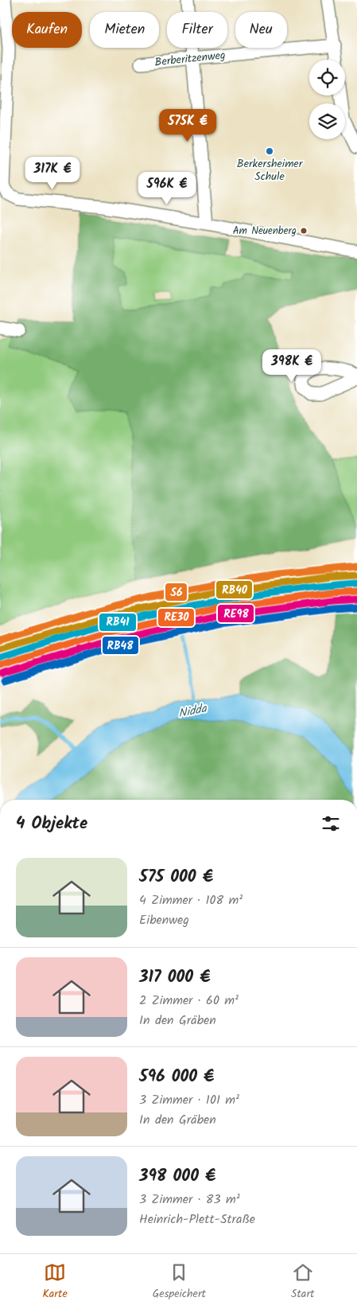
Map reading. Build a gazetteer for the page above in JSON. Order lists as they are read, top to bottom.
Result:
{
  "streets": {
    "street": ["Berberitzenweg"]
  },
  "water": ["Nidda"],
  "places": ["Berkersheimer Schule", "Am Neuenberg"],
  "lines": [
    "transit line S6",
    "transit line RB40",
    "transit line RB41",
    "transit line RE30",
    "transit line RE98",
    "transit line RB48"
  ],
  "page": {
    "chip": [
      "Kaufen",
      "Mieten",
      "Filter",
      "Neu"
    ],
    "price": [
      "575K €",
      "317K €",
      "596K €",
      "398K €"
    ],
    "heading": "4 Objekte",
    "list": [
      {
        "name": "575 000 €",
        "note": "4 Zimmer · 108 m² · Eibenweg"
      },
      {
        "name": "317 000 €",
        "note": "2 Zimmer · 60 m² · In den Gräben"
      },
      {
        "name": "596 000 €",
        "note": "3 Zimmer · 101 m² · In den Gräben"
      },
      {
        "name": "398 000 €",
        "note": "3 Zimmer · 83 m² · Heinrich-Plett-Straße"
      }
    ],
    "tabs": ["Karte", "Gespeichert", "Start"]
  }
}
